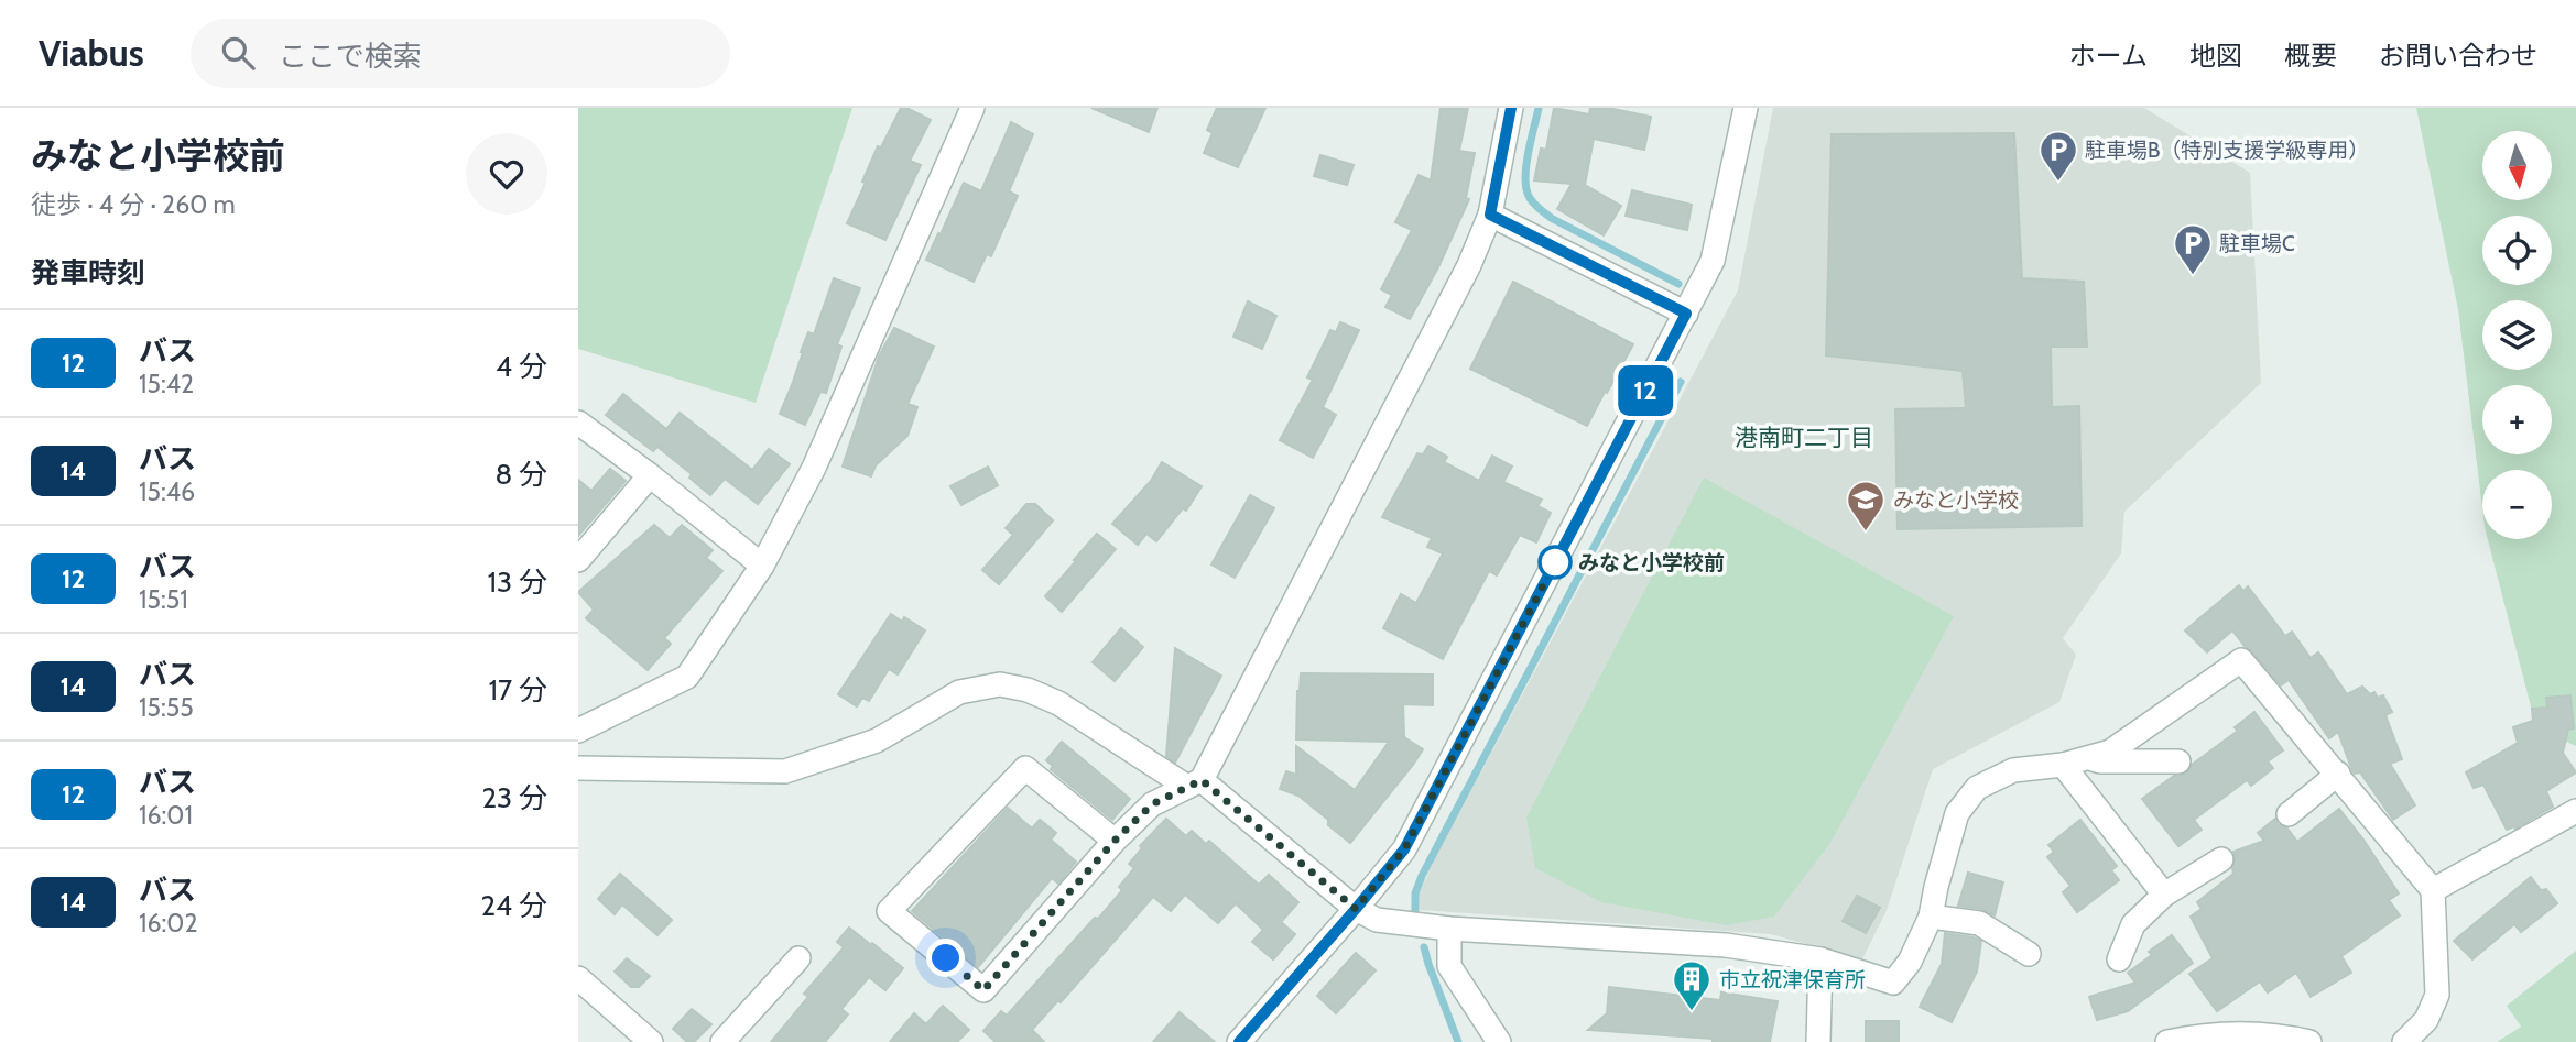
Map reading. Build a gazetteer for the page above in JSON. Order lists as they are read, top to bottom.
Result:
{
  "districts": ["港南町二丁目"],
  "places": {
    "parking": ["駐車場B（特別支援学級専用）", "駐車場C"],
    "school or university": ["みなと小学校"],
    "other": ["みなと小学校前"],
    "building": ["市立祝津保育所"]
  },
  "lines": ["bus line 12"],
  "north": "bottom",
  "page": {
    "header": "Viabus",
    "search": "ここで検索",
    "nav": [
      "ホーム",
      "地図",
      "概要",
      "お問い合わせ"
    ],
    "heading": [
      ["みなと小学校前", "徒歩 · 4 分 · 260 m"],
      "発車時刻"
    ],
    "on_map": "12",
    "map_buttons": ["+", "−"],
    "list": [
      {
        "mark": "12",
        "name": "バス",
        "note": "15:42",
        "value": "4 分"
      },
      {
        "mark": "14",
        "name": "バス",
        "note": "15:46",
        "value": "8 分"
      },
      {
        "mark": "12",
        "name": "バス",
        "note": "15:51",
        "value": "13 分"
      },
      {
        "mark": "14",
        "name": "バス",
        "note": "15:55",
        "value": "17 分"
      },
      {
        "mark": "12",
        "name": "バス",
        "note": "16:01",
        "value": "23 分"
      },
      {
        "mark": "14",
        "name": "バス",
        "note": "16:02",
        "value": "24 分"
      }
    ]
  }
}
